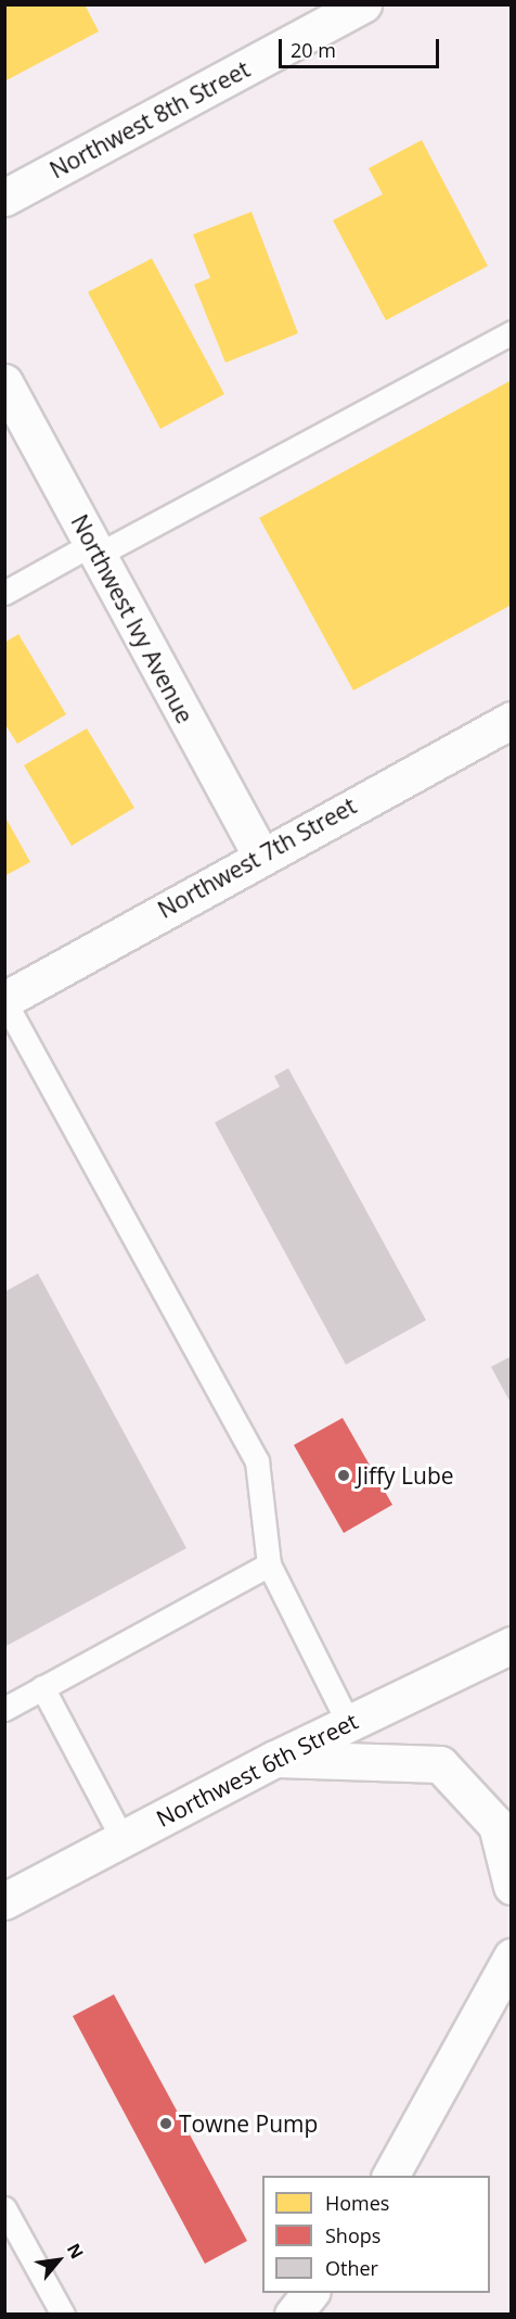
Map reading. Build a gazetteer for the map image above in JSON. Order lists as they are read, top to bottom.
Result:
{
  "streets": {
    "street": [
      "Northwest 8th Street",
      "Northwest Ivy Avenue",
      "Northwest 7th Street",
      "Northwest 6th Street"
    ]
  },
  "crossings": [
    ["Northwest Ivy Avenue", "Northwest 7th Street"]
  ],
  "places": ["Jiffy Lube", "Towne Pump"],
  "legend": ["Homes", "Shops", "Other"],
  "scale_bar": "20 m",
  "north": "top right"
}
